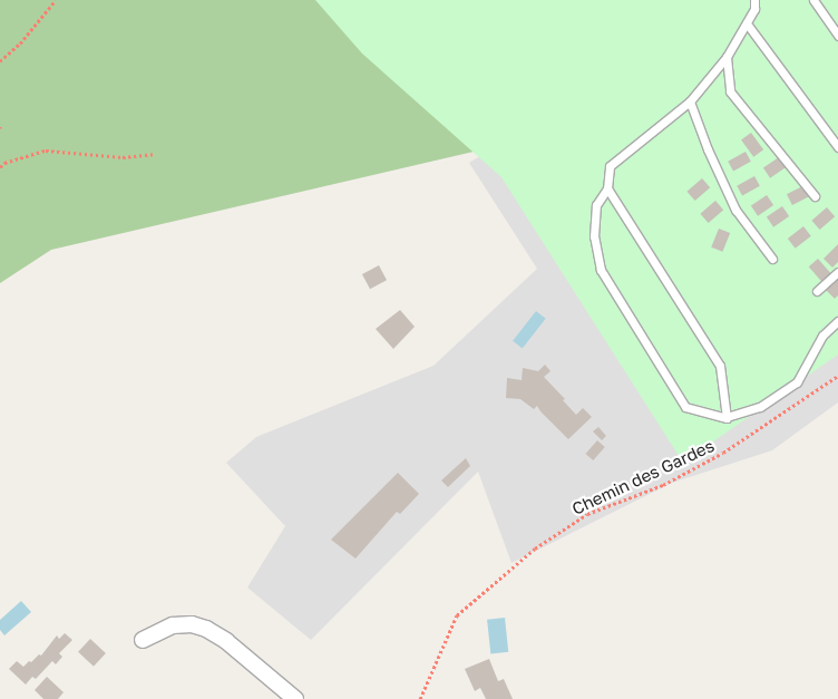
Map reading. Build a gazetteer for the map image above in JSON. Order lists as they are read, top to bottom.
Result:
{
  "streets": {
    "path": ["Chemin des Gardes"]
  }
}
